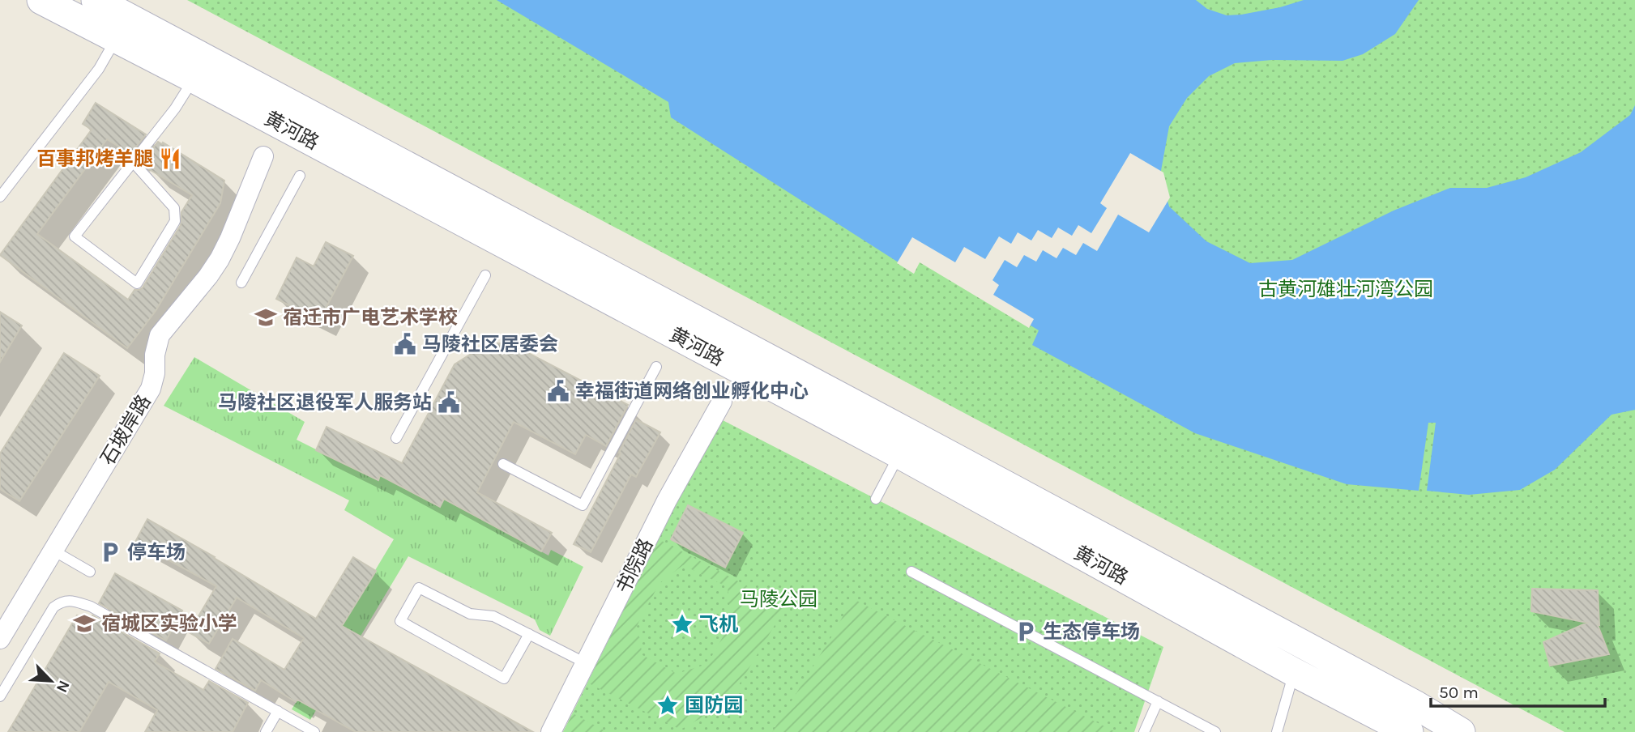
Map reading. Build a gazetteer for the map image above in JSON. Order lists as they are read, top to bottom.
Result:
{
  "streets": {
    "main road": ["黄河路"],
    "street": ["石坡岸路", "书院路"]
  },
  "parks": ["古黄河雄壮河湾公园", "马陵公园"],
  "places": {
    "restaurant": ["百事邦烤羊腿"],
    "school or university": ["宿迁市广电艺术学校", "宿城区实验小学"],
    "public building": ["马陵社区居委会", "幸福街道网络创业孵化中心", "马陵社区退役军人服务站"],
    "parking": ["停车场", "生态停车场"],
    "place": ["飞机", "国防园"]
  },
  "scale_bar": "50 m",
  "north": "bottom right"
}
